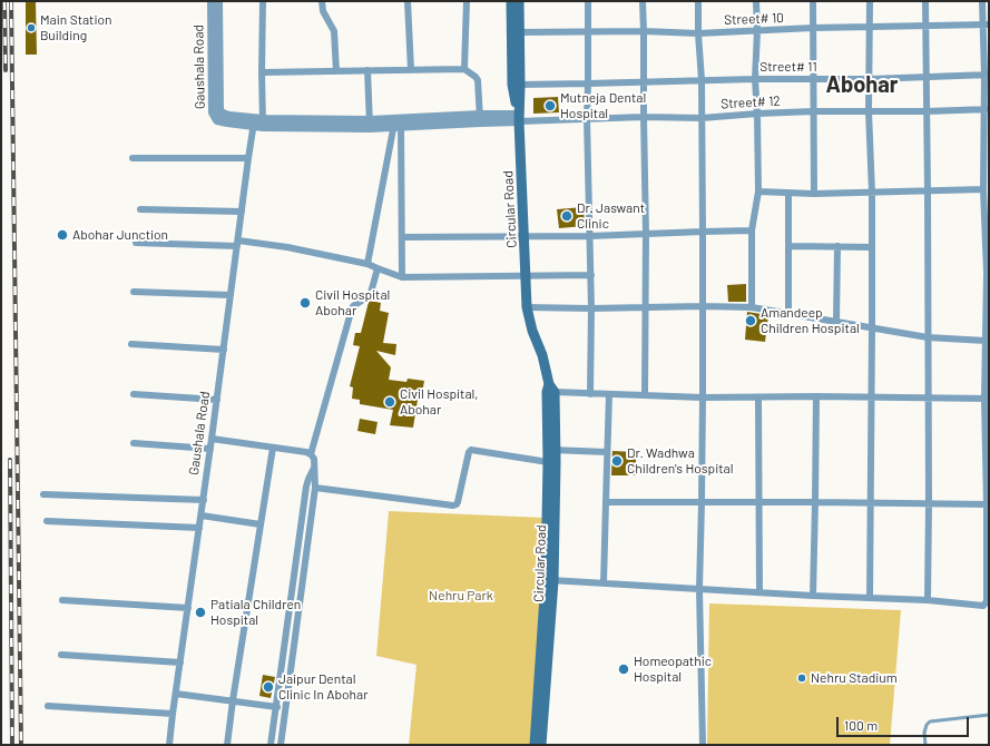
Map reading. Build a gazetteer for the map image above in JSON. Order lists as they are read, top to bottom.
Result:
{
  "streets": {
    "main road": ["Circular Road"],
    "street": [
      "Street# 10",
      "Gaushala Road",
      "Street# 11",
      "Street# 12"
    ]
  },
  "crossings": [
    ["Street# 10", "Circular Road"],
    ["Street# 11", "Circular Road"],
    ["Street# 12", "Circular Road"]
  ],
  "districts": ["Abohar"],
  "parks": ["Nehru Park"],
  "places": [
    "Main Station Building",
    "Mutneja Dental Hospital",
    "Dr. Jaswant Clinic",
    "Abohar Junction",
    "Civil Hospital Abohar",
    "Amandeep Children Hospital",
    "Civil Hospital, Abohar",
    "Dr. Wadhwa Children's Hospital",
    "Patiala Children Hospital",
    "Homeopathic Hospital",
    "Nehru Stadium",
    "Jaipur Dental Clinic In Abohar"
  ],
  "scale_bar": "100 m"
}
